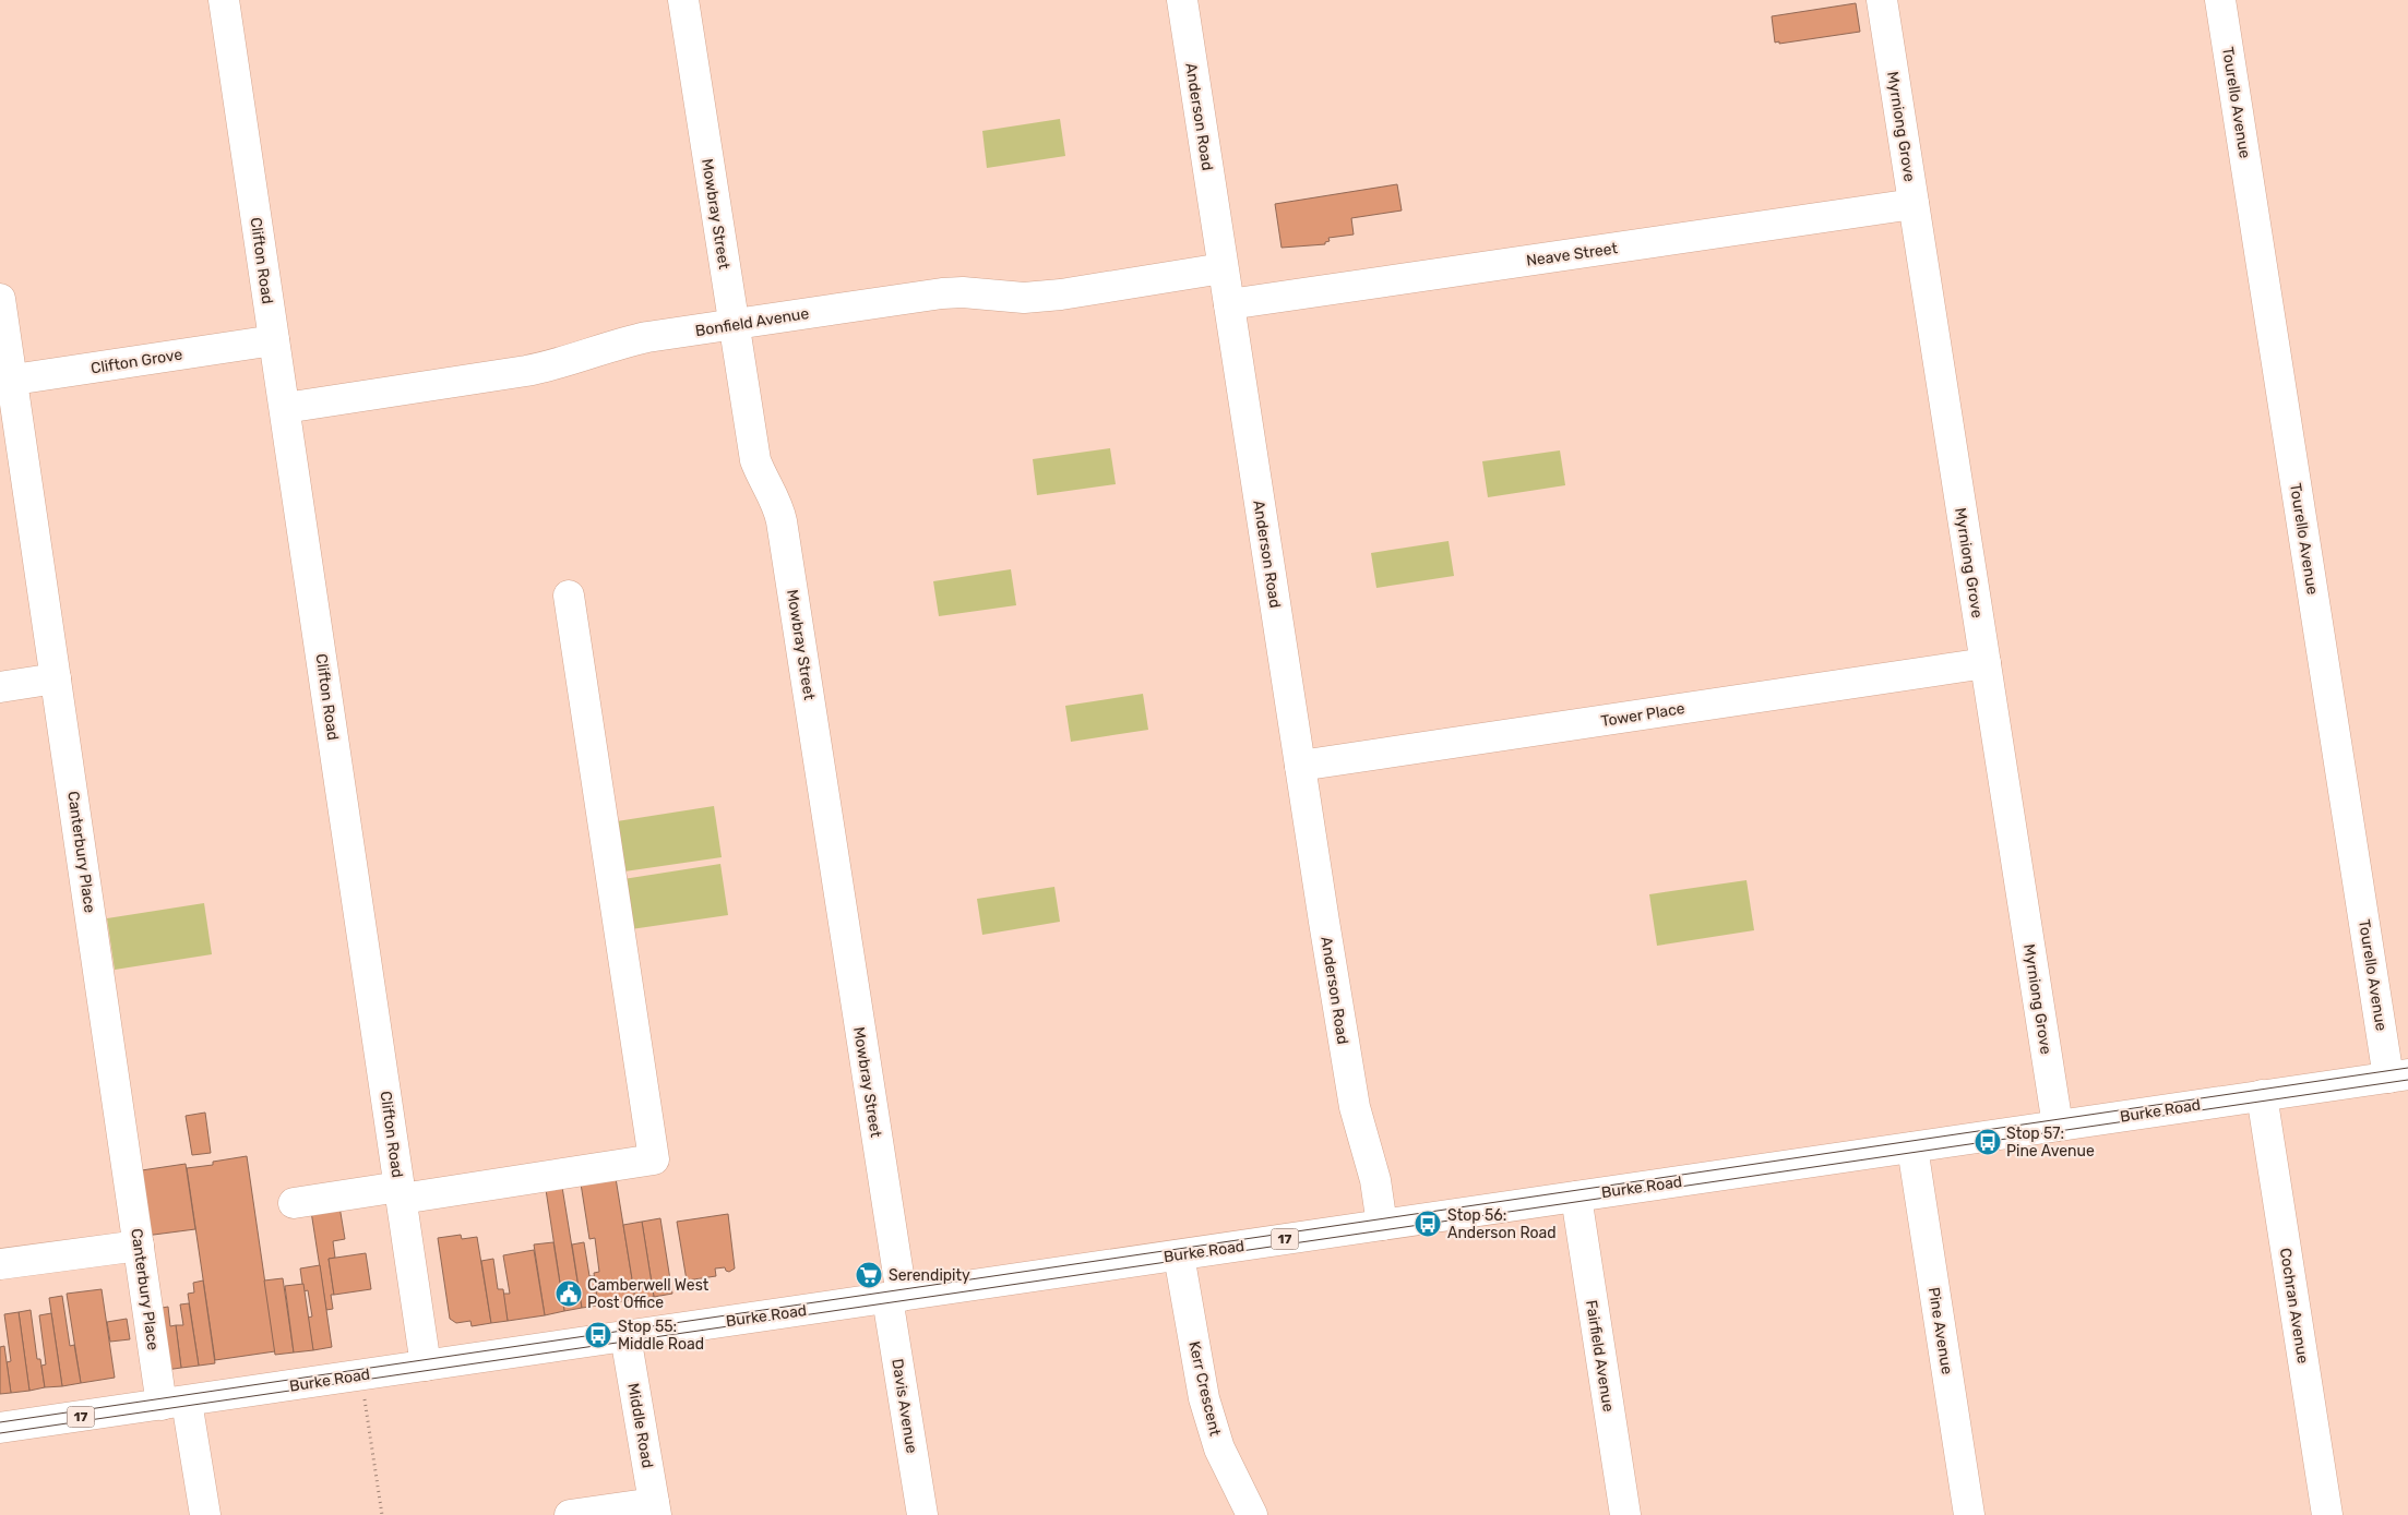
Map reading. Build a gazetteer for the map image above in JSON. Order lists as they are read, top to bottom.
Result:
{
  "streets": {
    "street": [
      "Tourello Avenue",
      "Anderson Road",
      "Myrniong Grove",
      "Mowbray Street",
      "Neave Street",
      "Clifton Road",
      "Bonfield Avenue",
      "Clifton Grove",
      "Tower Place",
      "Canterbury Place",
      "Burke Road",
      "17",
      "Cochran Avenue",
      "Pine Avenue",
      "Fairfield Avenue",
      "Kerr Crescent",
      "Davis Avenue",
      "Middle Road"
    ]
  },
  "crossings": [
    ["Tourello Avenue", "Burke Road"],
    ["Anderson Road", "Neave Street"],
    ["Anderson Road", "Bonfield Avenue"],
    ["Anderson Road", "Tower Place"],
    ["Anderson Road", "Burke Road"],
    ["Myrniong Grove", "Neave Street"],
    ["Myrniong Grove", "Tower Place"],
    ["Myrniong Grove", "Burke Road"],
    ["Mowbray Street", "Bonfield Avenue"],
    ["Mowbray Street", "Burke Road"],
    ["Mowbray Street", "Davis Avenue"],
    ["Clifton Road", "Bonfield Avenue"],
    ["Clifton Road", "Clifton Grove"],
    ["Clifton Road", "Burke Road"],
    ["Clifton Grove", "Canterbury Place"],
    ["Canterbury Place", "Burke Road"],
    ["Burke Road", "Cochran Avenue"],
    ["Burke Road", "Pine Avenue"],
    ["Burke Road", "Fairfield Avenue"],
    ["Burke Road", "Kerr Crescent"],
    ["Burke Road", "Davis Avenue"],
    ["Burke Road", "Middle Road"]
  ],
  "places": {
    "bus stop": ["Stop 57: Pine Avenue", "Stop 56: Anderson Road", "Stop 55: Middle Road"],
    "supermarket": ["Serendipity"],
    "public building": ["Camberwell West Post Office"]
  }
}
